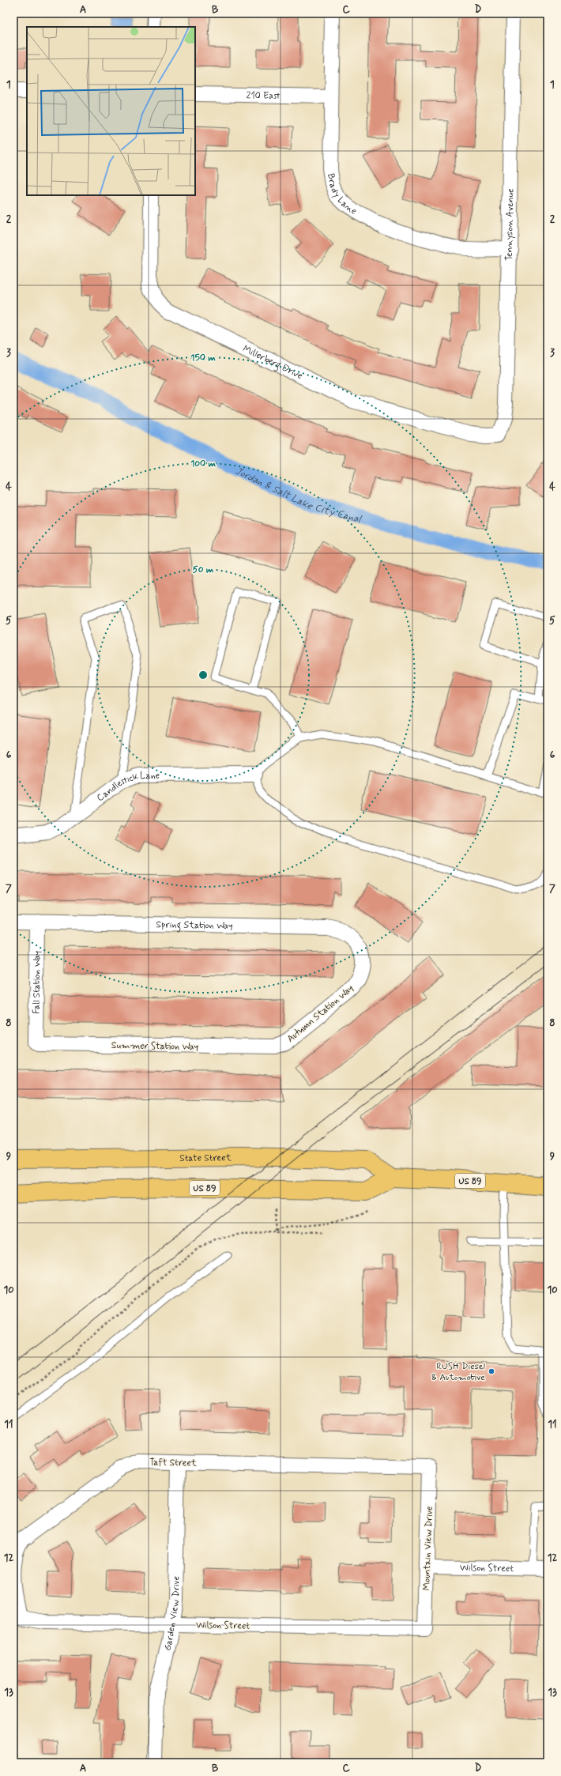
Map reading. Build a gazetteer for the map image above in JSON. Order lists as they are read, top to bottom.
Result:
{
  "streets": {
    "main road": ["State Street", "US 89"],
    "street": [
      "210 East",
      "Brady Lane",
      "Tennyson Avenue",
      "Millerberg Drive",
      "Candlestick Lane",
      "Spring Station Way",
      "Fall Station Way",
      "Autumn Station Way",
      "Summer Station Way",
      "Taft Street",
      "Mountain View Drive",
      "Wilson Street",
      "Garden View Drive"
    ]
  },
  "crossings": [
    ["210 East", "Brady Lane"],
    ["Brady Lane", "Tennyson Avenue"],
    ["Tennyson Avenue", "Millerberg Drive"],
    ["Spring Station Way", "Fall Station Way"],
    ["Spring Station Way", "Autumn Station Way"],
    ["Fall Station Way", "Summer Station Way"],
    ["Autumn Station Way", "Summer Station Way"],
    ["Taft Street", "Mountain View Drive"],
    ["Taft Street", "Wilson Street"],
    ["Taft Street", "Garden View Drive"],
    ["Mountain View Drive", "Wilson Street"],
    ["Wilson Street", "Garden View Drive"]
  ],
  "water": ["Jordan & Salt Lake City Canal"],
  "places": ["RUSH Diesel & Automotive"],
  "grid": {
    "columns": [
      "A",
      "B",
      "C",
      "D"
    ],
    "rows": [
      "1",
      "2",
      "3",
      "4",
      "5",
      "6",
      "7",
      "8",
      "9",
      "10",
      "11",
      "12",
      "13"
    ]
  },
  "rings": ["150 m", "100 m", "50 m"]
}
